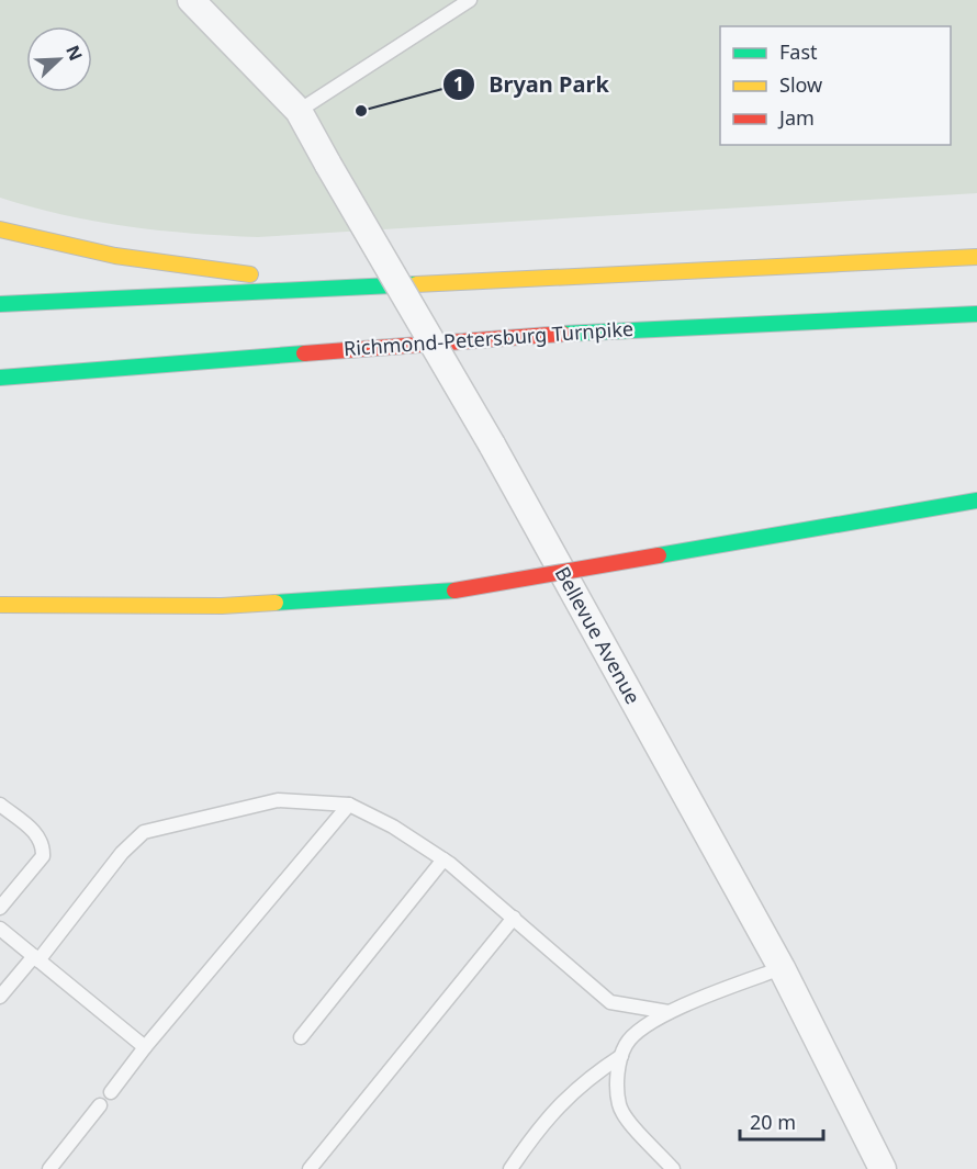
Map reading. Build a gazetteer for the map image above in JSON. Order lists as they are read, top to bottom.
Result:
{
  "streets": {
    "highway": ["Richmond-Petersburg Turnpike"],
    "street": ["Bellevue Avenue"]
  },
  "places": ["Bryan Park"],
  "legend": ["Fast", "Slow", "Jam"],
  "scale_bar": "20 m",
  "north": "top right"
}
